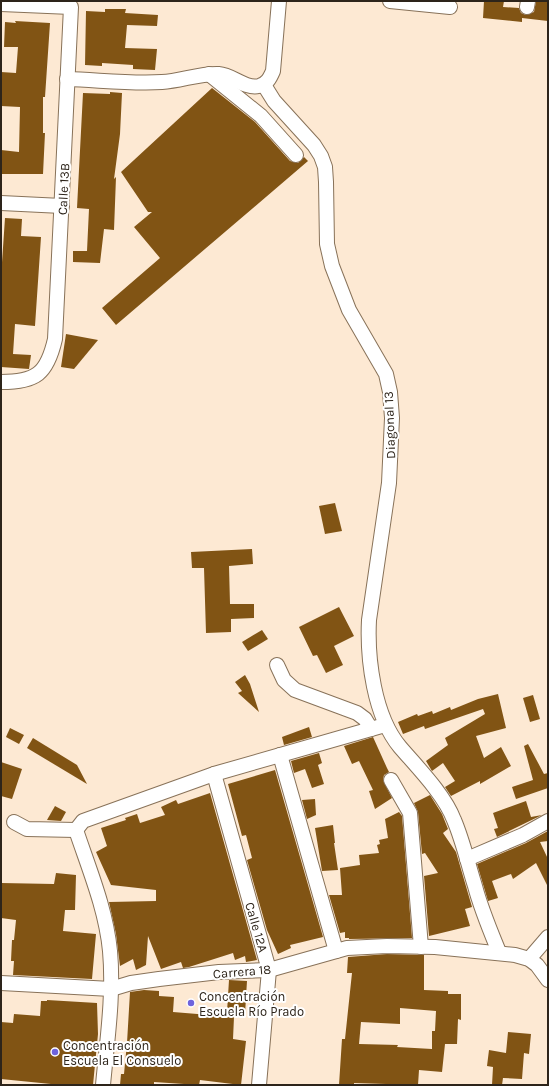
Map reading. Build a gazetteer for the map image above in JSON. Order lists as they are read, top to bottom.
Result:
{
  "streets": {
    "street": [
      "Calle 13B",
      "Diagonal 13",
      "Calle 12A",
      "Carrera 18"
    ]
  },
  "crossings": [
    ["Diagonal 13", "Carrera 18"],
    ["Calle 12A", "Carrera 18"]
  ],
  "places": ["Concentración Escuela Río Prado", "Concentración Escuela El Consuelo"]
}
